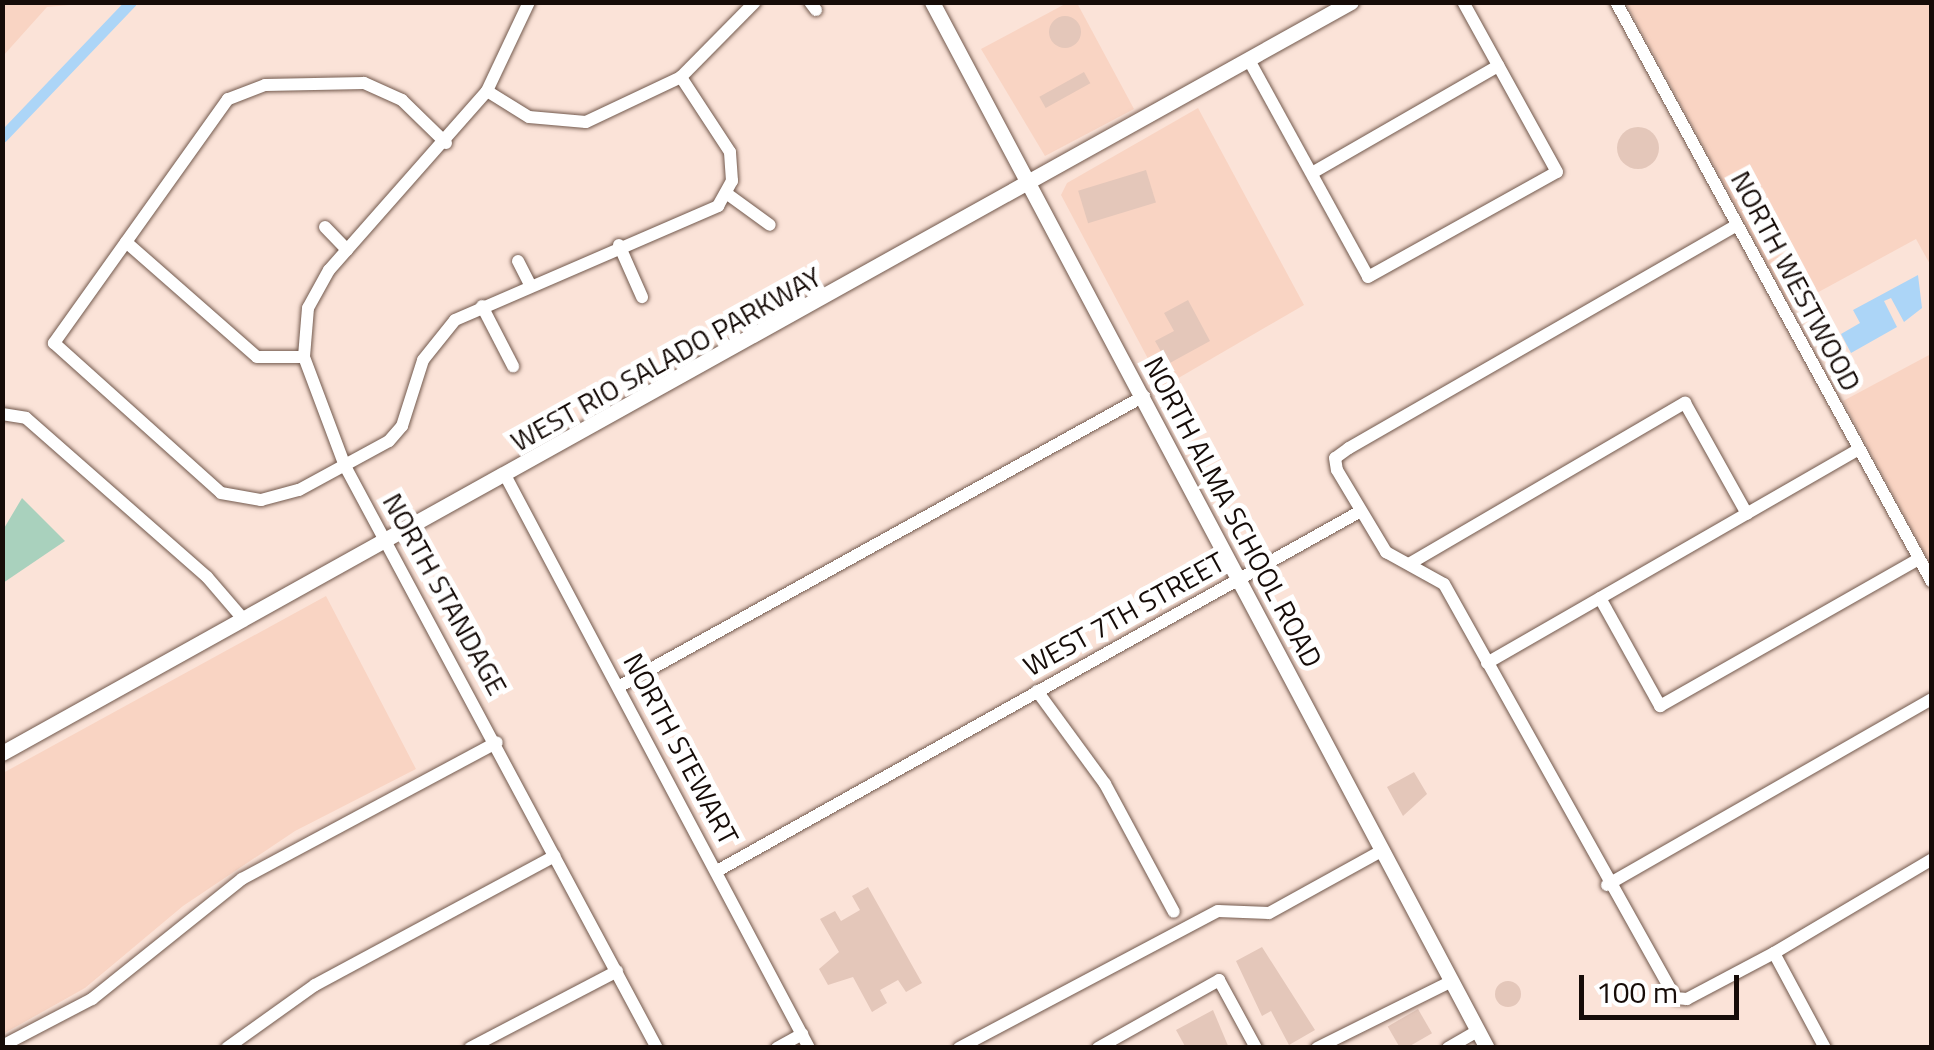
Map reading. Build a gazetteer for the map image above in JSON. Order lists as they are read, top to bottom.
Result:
{
  "streets": {
    "main road": ["WEST RIO SALADO PARKWAY", "NORTH ALMA SCHOOL ROAD"],
    "street": [
      "NORTH WESTWOOD",
      "NORTH STANDAGE",
      "WEST 7TH STREET",
      "NORTH STEWART"
    ]
  },
  "crossings": [
    ["WEST RIO SALADO PARKWAY", "NORTH ALMA SCHOOL ROAD"],
    ["WEST RIO SALADO PARKWAY", "NORTH STANDAGE"],
    ["WEST RIO SALADO PARKWAY", "NORTH STEWART"],
    ["NORTH ALMA SCHOOL ROAD", "WEST 7TH STREET"],
    ["WEST 7TH STREET", "NORTH STEWART"]
  ],
  "scale_bar": "100 m"
}
